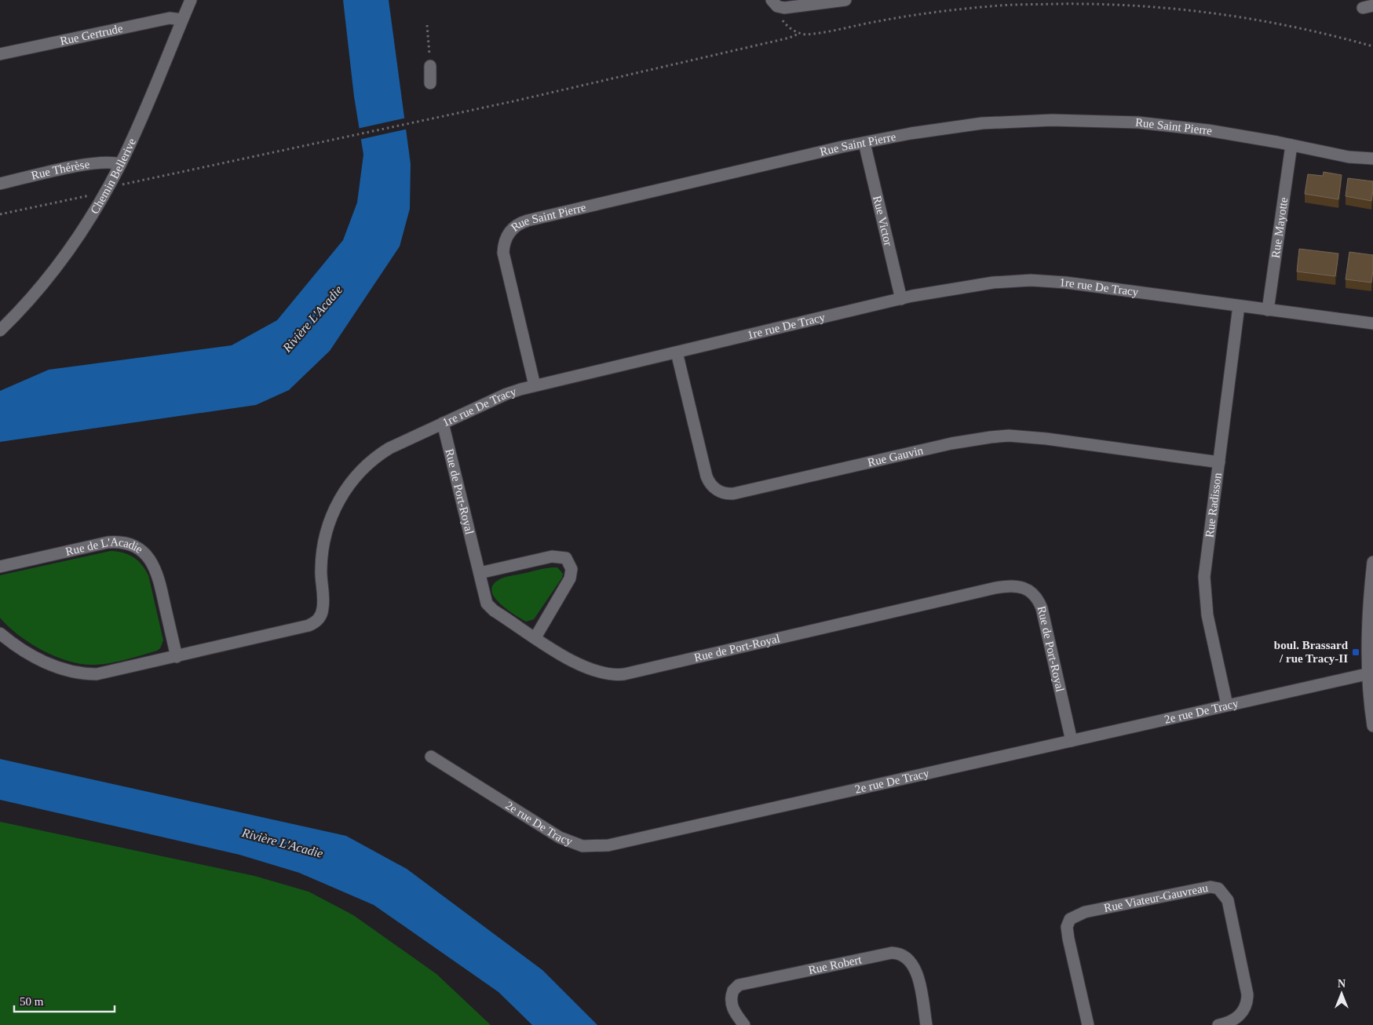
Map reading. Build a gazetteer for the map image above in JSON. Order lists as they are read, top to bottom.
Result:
{
  "streets": {
    "street": [
      "Rue Gertrude",
      "Rue Saint Pierre",
      "Rue Thérèse",
      "Chemin Bellerive",
      "Rue Victor",
      "Rue Mayotte",
      "1re rue De Tracy",
      "Rue Gauvin",
      "Rue de Port-Royal",
      "Rue Radisson",
      "Rue de L'Acadie",
      "2e rue De Tracy",
      "Rue Viateur-Gauvreau",
      "Rue Robert"
    ]
  },
  "crossings": [
    ["Rue Gertrude", "Chemin Bellerive"],
    ["Rue Saint Pierre", "Rue Victor"],
    ["Rue Saint Pierre", "Rue Mayotte"],
    ["Rue Saint Pierre", "1re rue De Tracy"],
    ["Rue Thérèse", "Chemin Bellerive"],
    ["Rue Victor", "1re rue De Tracy"],
    ["Rue Mayotte", "1re rue De Tracy"],
    ["1re rue De Tracy", "Rue Gauvin"],
    ["1re rue De Tracy", "Rue de Port-Royal"],
    ["1re rue De Tracy", "Rue Radisson"],
    ["1re rue De Tracy", "Rue de L'Acadie"],
    ["Rue Gauvin", "Rue Radisson"],
    ["Rue de Port-Royal", "2e rue De Tracy"],
    ["Rue Radisson", "2e rue De Tracy"]
  ],
  "water": ["Rivière L'Acadie"],
  "places": {
    "transit": ["boul. Brassard / rue Tracy-II"]
  },
  "scale_bar": "50 m",
  "north": "top"
}
